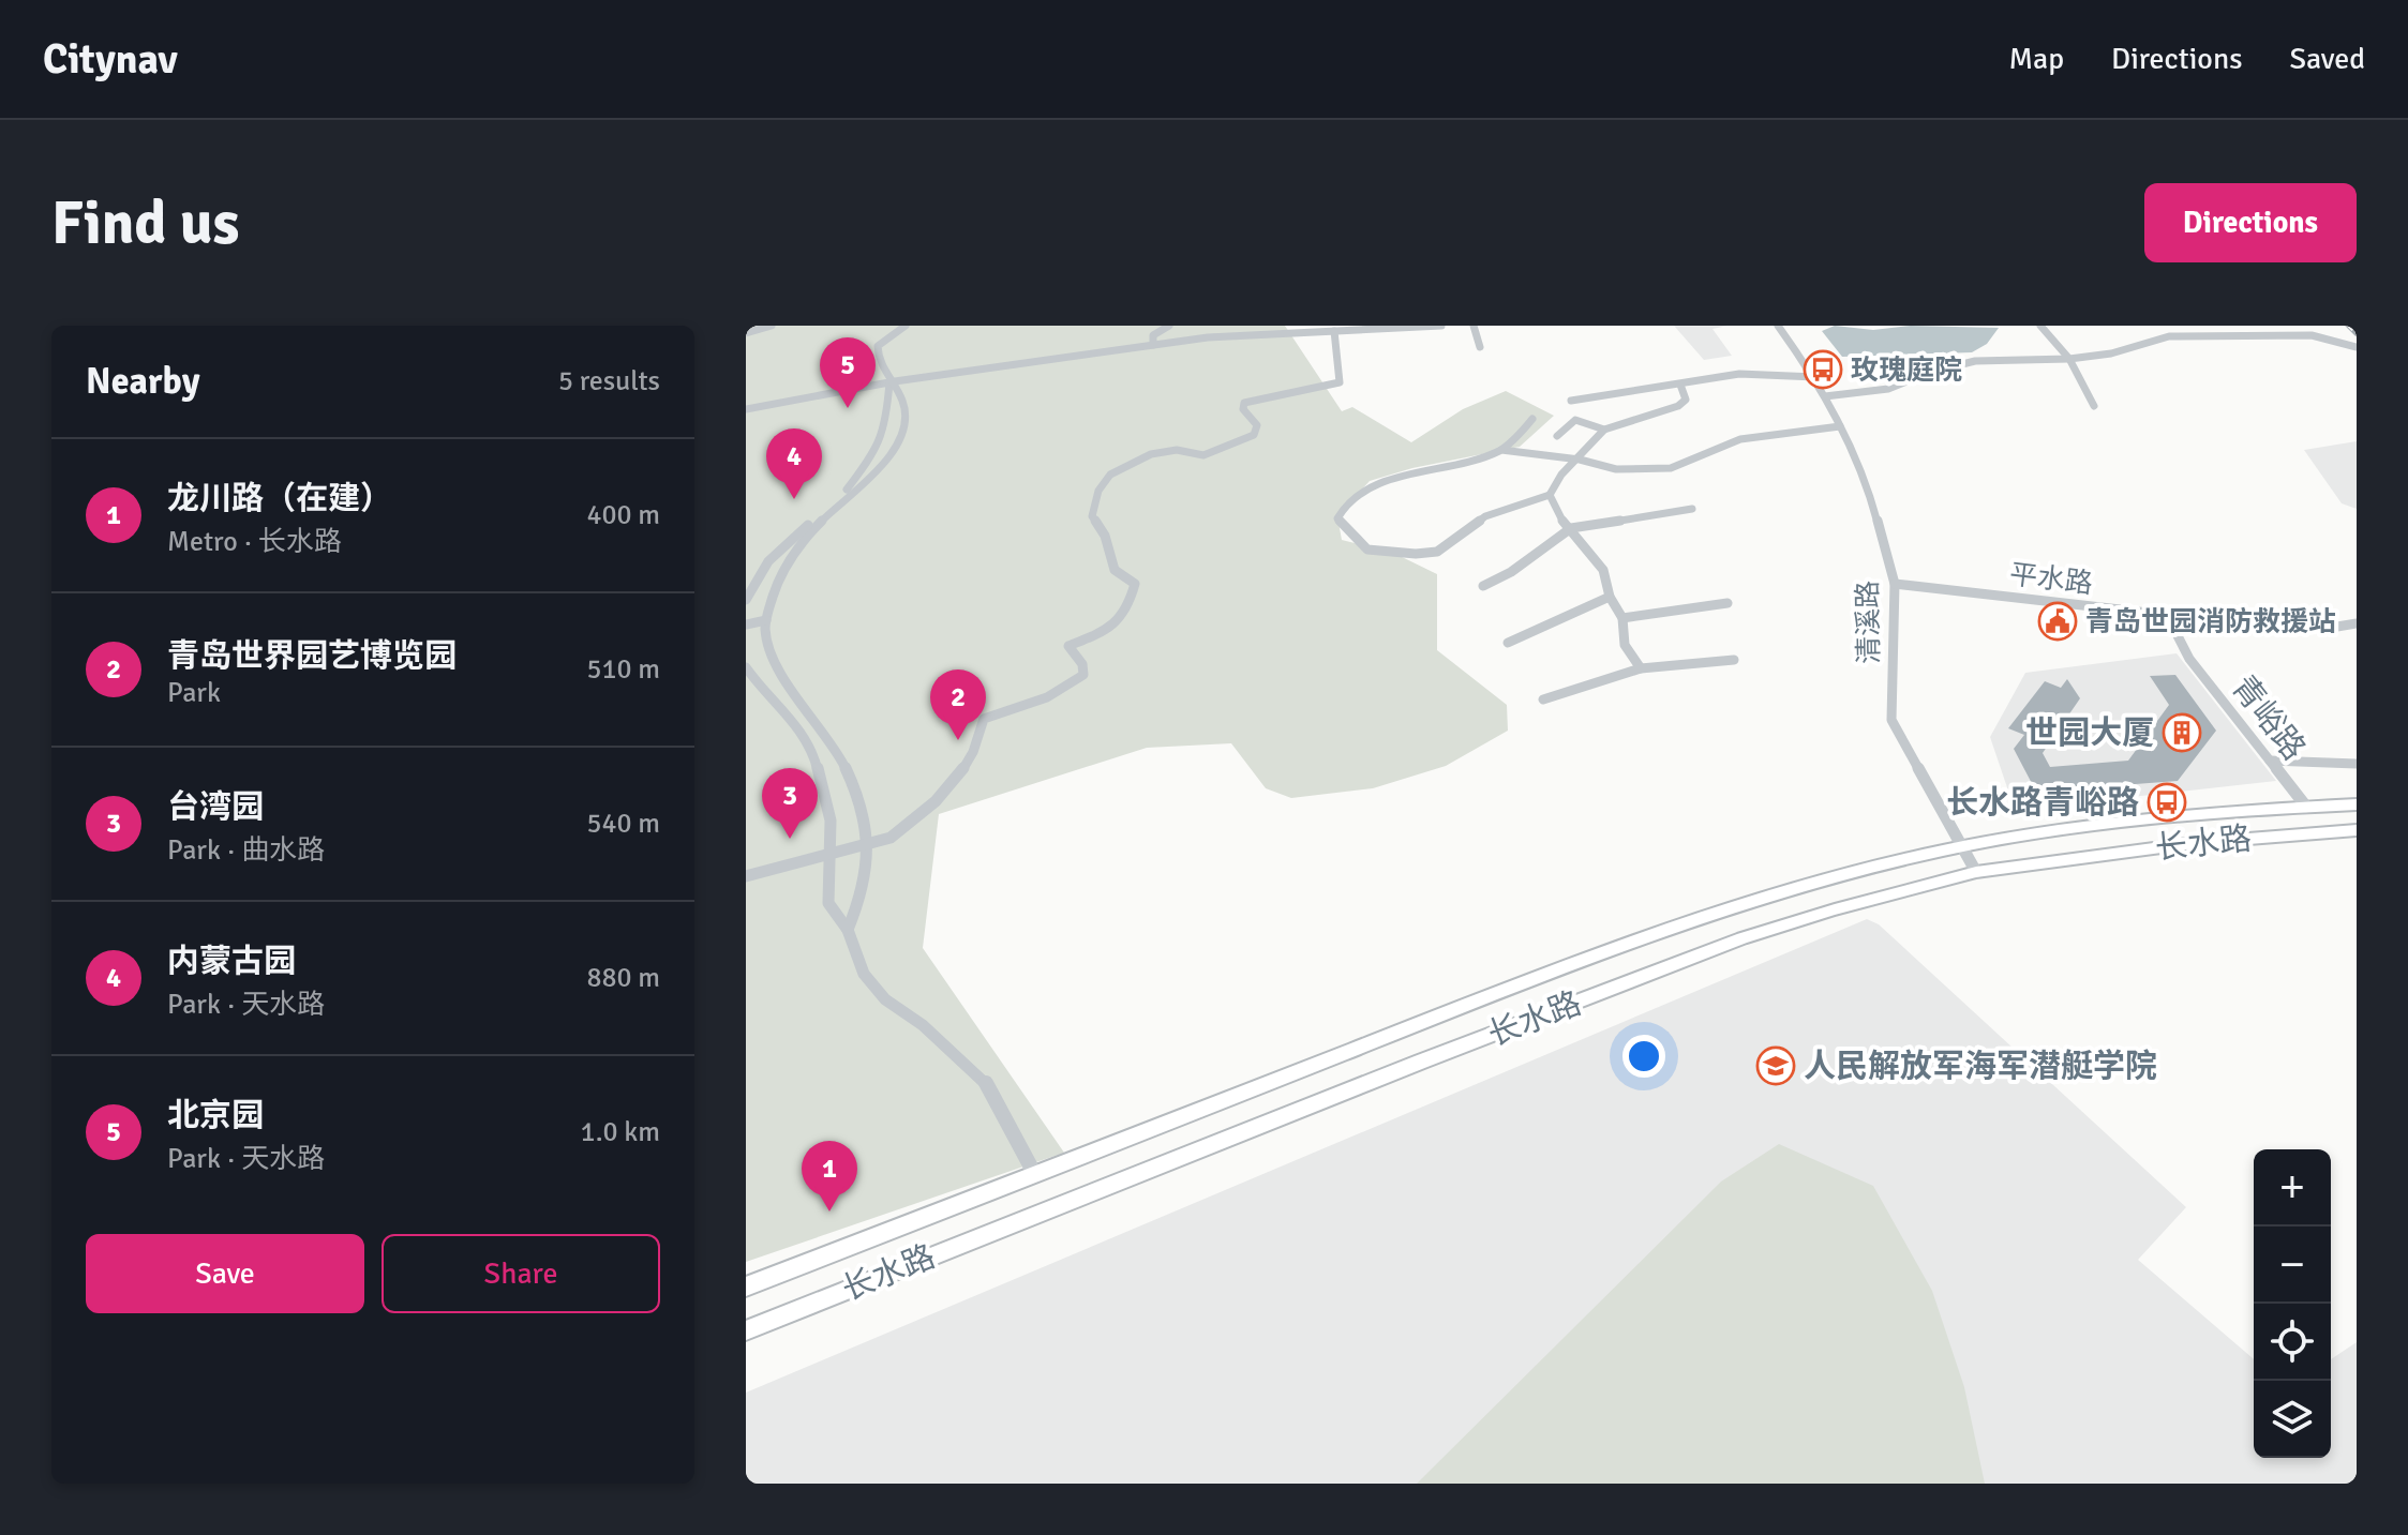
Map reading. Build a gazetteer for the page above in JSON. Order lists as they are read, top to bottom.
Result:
{
  "streets": {
    "main road": ["长水路"],
    "street": ["平水路", "清溪路", "青峪路"]
  },
  "crossings": [
    ["平水路", "清溪路"],
    ["平水路", "青峪路"],
    ["清溪路", "长水路"],
    ["青峪路", "长水路"]
  ],
  "places": {
    "bus stop": ["玫瑰庭院", "长水路青峪路"],
    "public building": ["青岛世园消防救援站"],
    "building": ["世园大厦"],
    "school or university": ["人民解放军海军潜艇学院"]
  },
  "page": {
    "header": "Citynav",
    "nav": ["Map", "Directions", "Saved"],
    "buttons": [
      "Directions",
      ["Save", "Share"]
    ],
    "title": "Find us",
    "heading": ["Nearby", "5 results"],
    "pins": [
      "5",
      "4",
      "2",
      "3",
      "1"
    ],
    "list": [
      {
        "mark": "1",
        "name": "龙川路（在建）",
        "note": "Metro · 长水路",
        "value": "400 m"
      },
      {
        "mark": "2",
        "name": "青岛世界园艺博览园",
        "note": "Park",
        "value": "510 m"
      },
      {
        "mark": "3",
        "name": "台湾园",
        "note": "Park · 曲水路",
        "value": "540 m"
      },
      {
        "mark": "4",
        "name": "内蒙古园",
        "note": "Park · 天水路",
        "value": "880 m"
      },
      {
        "mark": "5",
        "name": "北京园",
        "note": "Park · 天水路",
        "value": "1.0 km"
      }
    ],
    "map_buttons": ["+", "−"]
  }
}
